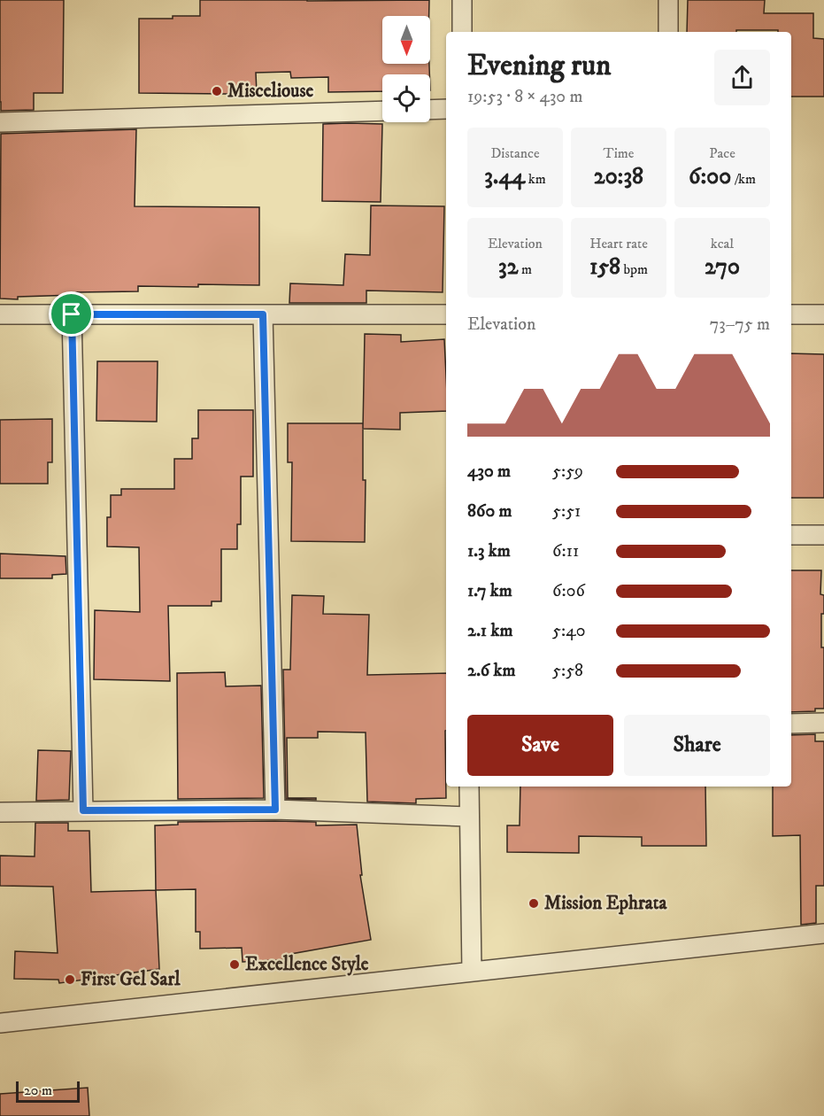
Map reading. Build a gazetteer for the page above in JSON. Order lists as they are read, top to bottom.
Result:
{
  "places": [
    "Misceliouse",
    "Mission Ephrata",
    "Excellence Style",
    "First Gel Sarl"
  ],
  "scale_bar": "20 m",
  "north": "bottom",
  "page": {
    "heading": ["Evening run", "19:53 · 8 × 430 m"],
    "stats": [
      ["Distance", "3.44 km"],
      ["Time", "20:38"],
      ["Pace", "6:00 /km"],
      ["Elevation", "32 m"],
      ["Heart rate", "158 bpm"],
      ["kcal", "270"]
    ],
    "chart": ["Elevation", "73–75 m"],
    "list": [
      {
        "name": "430 m",
        "note": "5:59"
      },
      {
        "name": "860 m",
        "note": "5:51"
      },
      {
        "name": "1.3 km",
        "note": "6:11"
      },
      {
        "name": "1.7 km",
        "note": "6:06"
      },
      {
        "name": "2.1 km",
        "note": "5:40"
      },
      {
        "name": "2.6 km",
        "note": "5:58"
      }
    ],
    "buttons": ["Save", "Share"],
    "scale": "20 m"
  }
}
